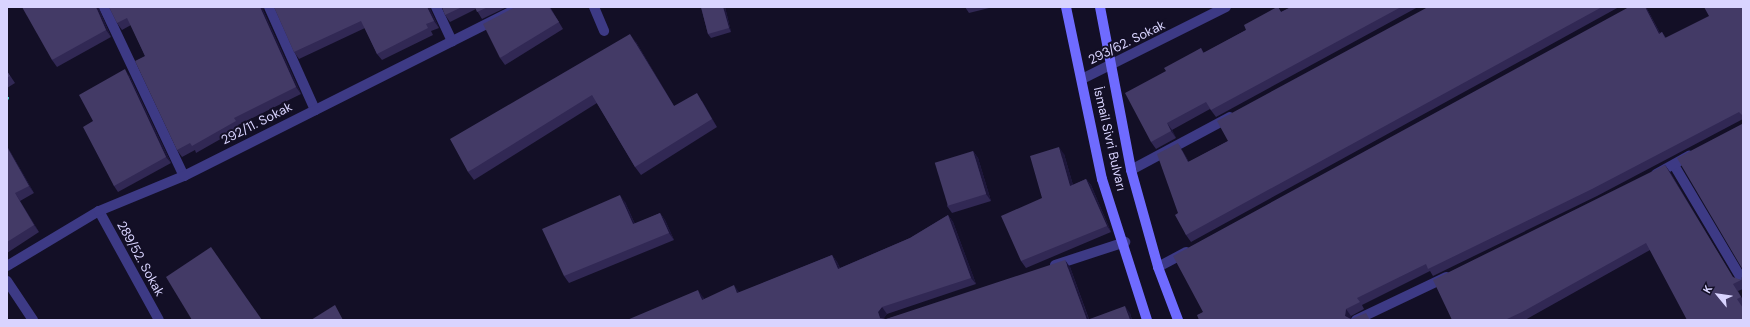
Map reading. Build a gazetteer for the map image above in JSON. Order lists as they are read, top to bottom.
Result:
{
  "streets": {
    "main road": ["İsmail Sivri Bulvarı"],
    "street": ["293/62. Sokak", "292/11. Sokak", "289/52. Sokak"]
  },
  "crossings": [
    ["293/62. Sokak", "İsmail Sivri Bulvarı"],
    ["292/11. Sokak", "289/52. Sokak"]
  ],
  "north": "top left"
}
